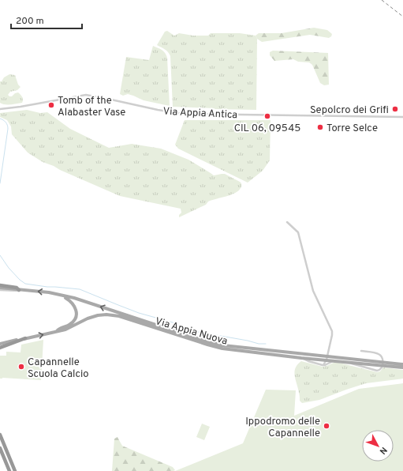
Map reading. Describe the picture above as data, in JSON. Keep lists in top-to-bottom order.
{
  "streets": {
    "main road": ["Via Appia Nuova"],
    "street": ["Via Appia Antica"]
  },
  "places": [
    "Tomb of the Alabaster Vase",
    "Sepolcro dei Grifi",
    "CIL 06, 09545",
    "Torre Selce",
    "Capannelle Scuola Calcio",
    "Ippodromo delle Capannelle"
  ],
  "scale_bar": "200 m",
  "north": "bottom right"
}
